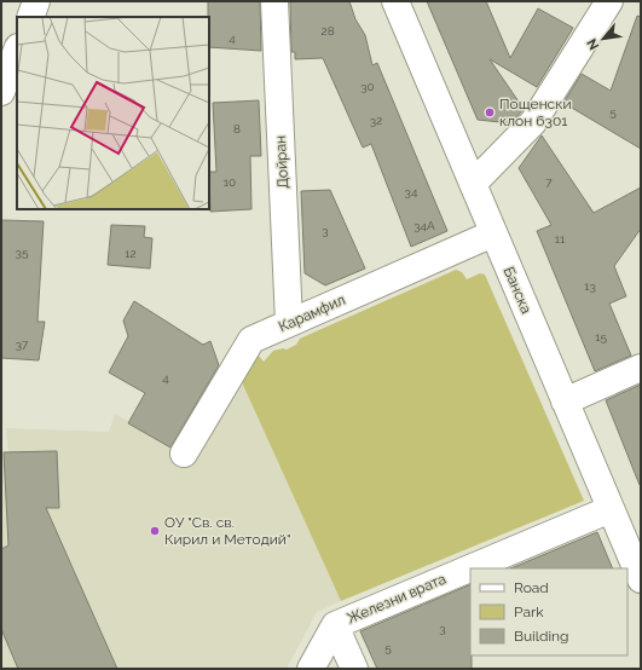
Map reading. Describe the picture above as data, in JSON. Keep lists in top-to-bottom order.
{
  "streets": {
    "street": [
      "Дойран",
      "Банска",
      "Карамфил",
      "Железни врата"
    ]
  },
  "crossings": [
    ["Дойран", "Карамфил"],
    ["Банска", "Карамфил"],
    ["Банска", "Железни врата"]
  ],
  "places": ["Пощенски клон 6301", "ОУ \"Св. св. Кирил и Методий\""],
  "house_numbers": [
    "28",
    "4",
    "30",
    "5",
    "32",
    "8",
    "10",
    "7",
    "34",
    "34А",
    "3",
    "11",
    "35",
    "12",
    "13",
    "15",
    "37",
    "4",
    "3",
    "5"
  ],
  "legend": ["Road", "Park", "Building"],
  "north": "bottom left"
}
